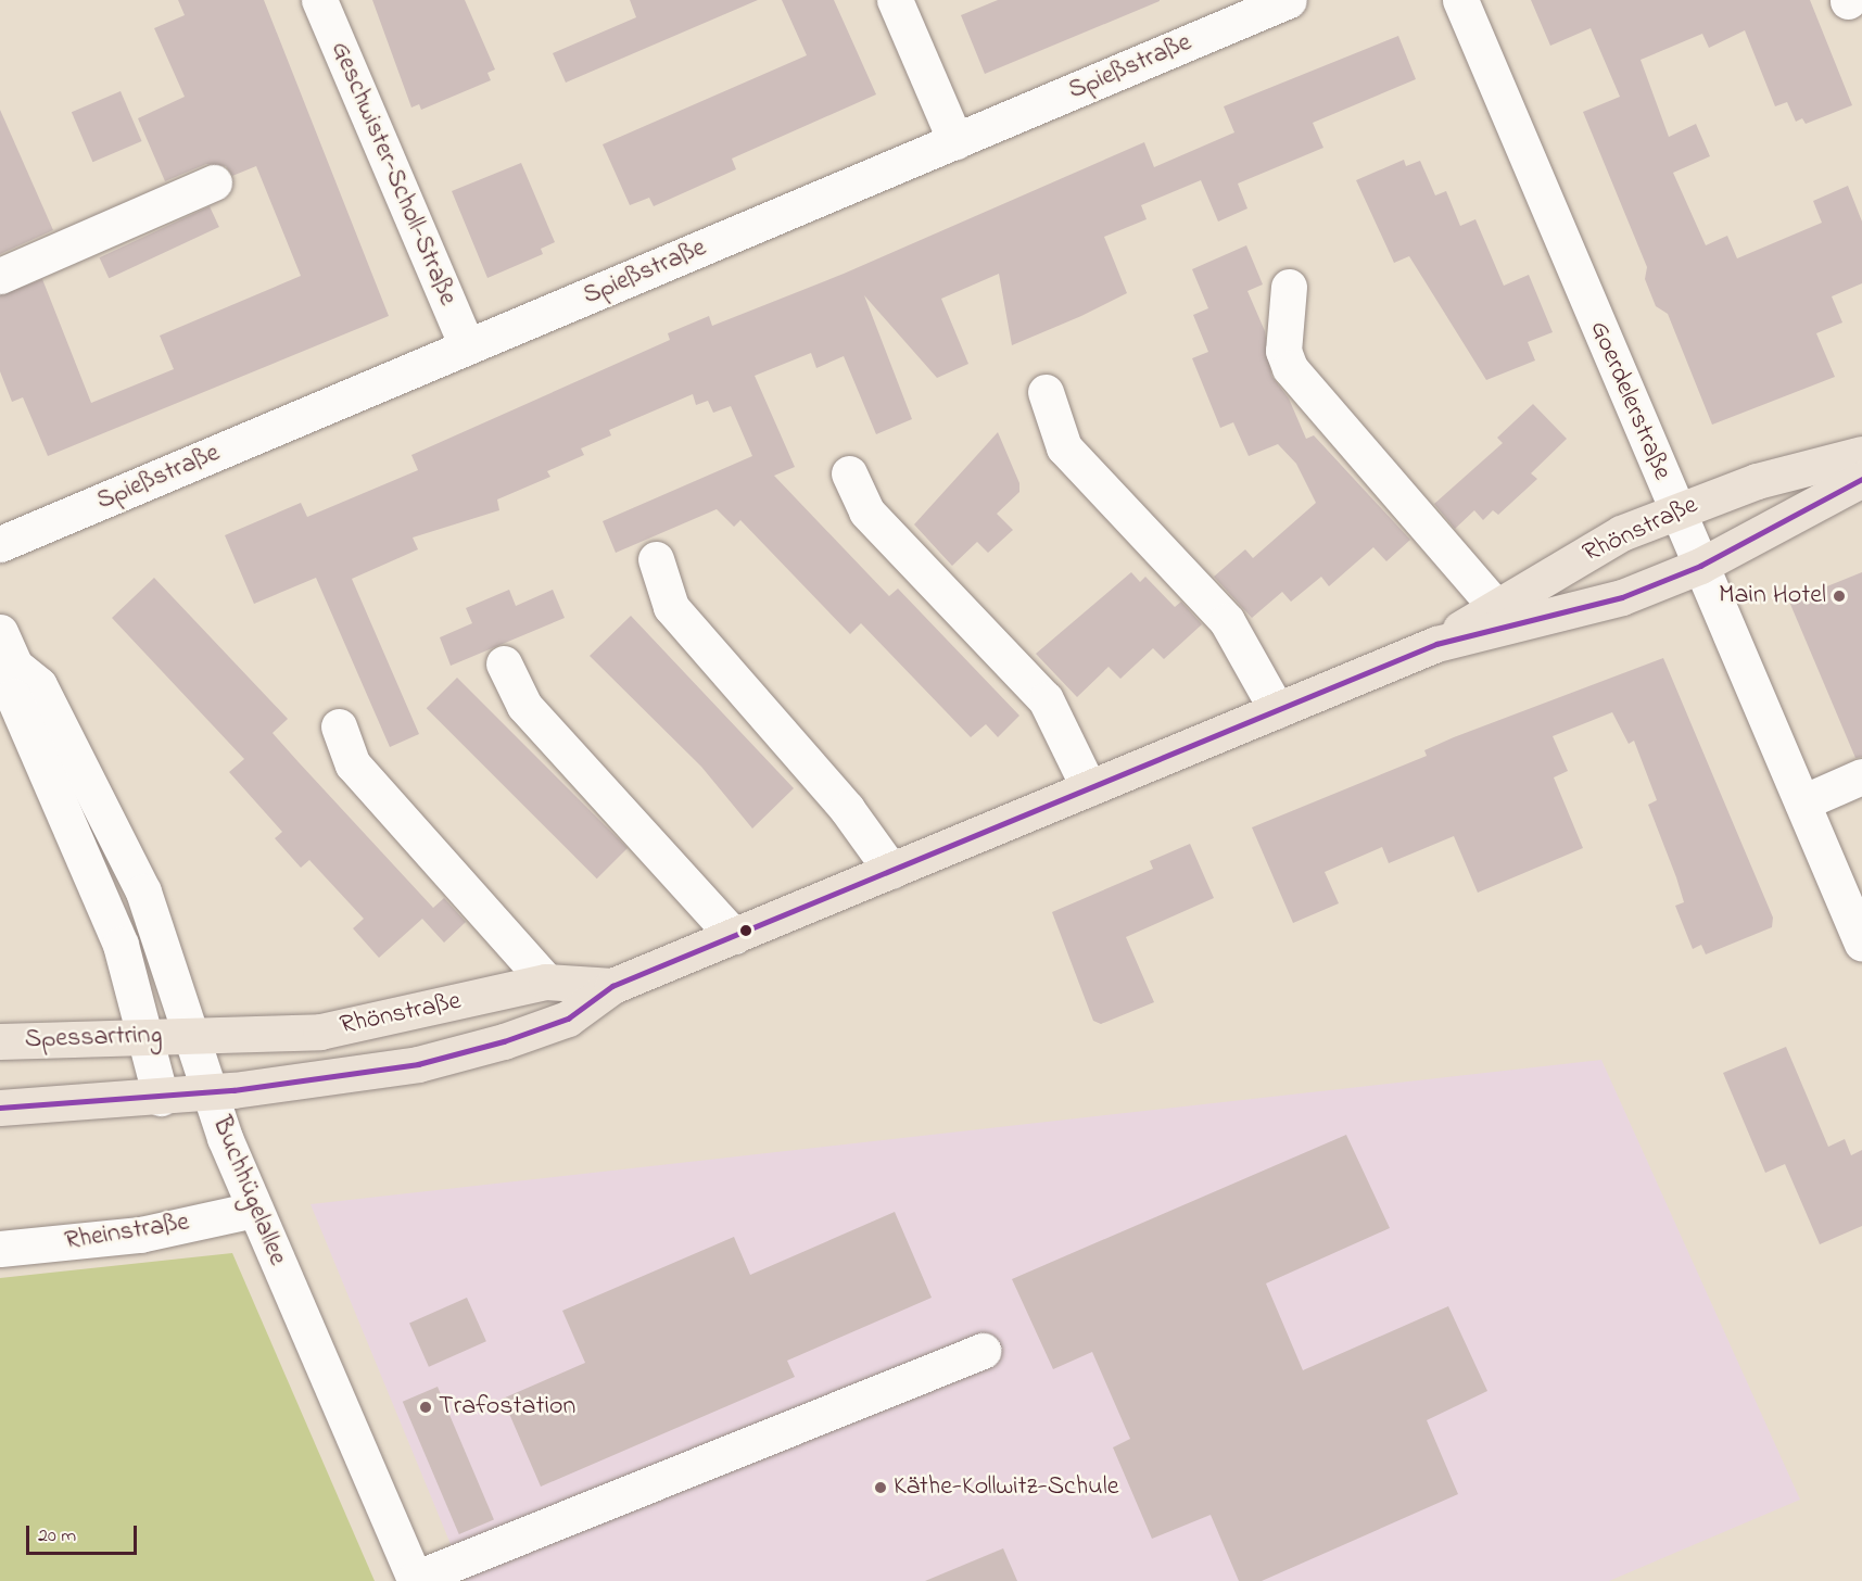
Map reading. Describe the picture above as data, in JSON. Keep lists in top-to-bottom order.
{
  "streets": {
    "main road": ["Rhönstraße", "Spessartring"],
    "street": [
      "Spießstraße",
      "Geschwister-Scholl-Straße",
      "Goerdelerstraße",
      "Buchhügelallee",
      "Rheinstraße"
    ]
  },
  "crossings": [
    ["Spießstraße", "Geschwister-Scholl-Straße"],
    ["Goerdelerstraße", "Rhönstraße"],
    ["Rhönstraße", "Spessartring"],
    ["Rhönstraße", "Buchhügelallee"],
    ["Spessartring", "Buchhügelallee"],
    ["Buchhügelallee", "Rheinstraße"]
  ],
  "places": ["Main Hotel", "Trafostation", "Käthe-Kollwitz-Schule"],
  "scale_bar": "20 m"
}
